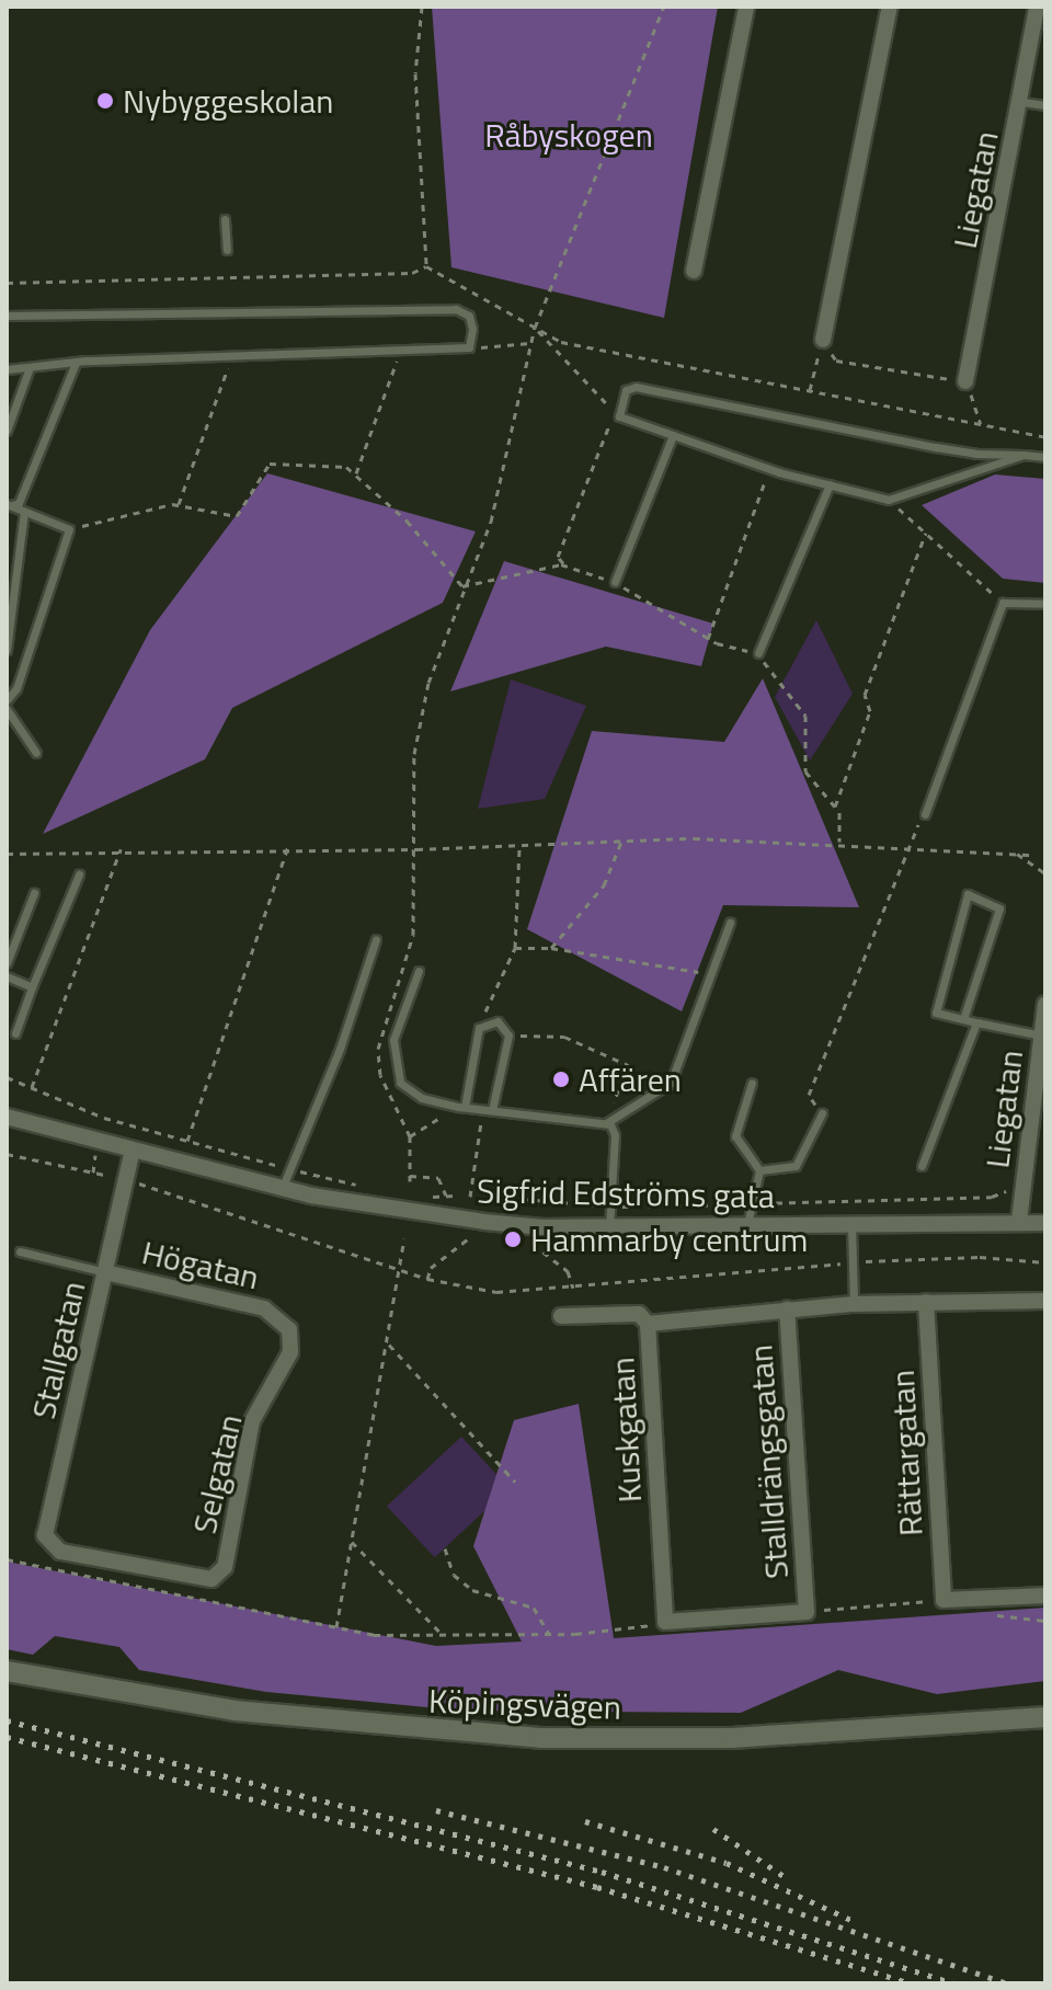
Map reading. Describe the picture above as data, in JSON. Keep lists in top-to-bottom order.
{
  "streets": {
    "main road": ["Köpingsvägen"],
    "street": [
      "Liegatan",
      "Sigfrid Edströms gata",
      "Högatan",
      "Stallgatan",
      "Kuskgatan",
      "Rättargatan",
      "Stalldrängsgatan",
      "Selgatan"
    ]
  },
  "crossings": [
    ["Liegatan", "Sigfrid Edströms gata"],
    ["Sigfrid Edströms gata", "Stallgatan"],
    ["Högatan", "Stallgatan"],
    ["Högatan", "Selgatan"],
    ["Stallgatan", "Selgatan"],
    ["Kuskgatan", "Rättargatan"],
    ["Kuskgatan", "Stalldrängsgatan"]
  ],
  "parks": ["Råbyskogen"],
  "places": ["Nybyggeskolan", "Affären", "Hammarby centrum"]
}
